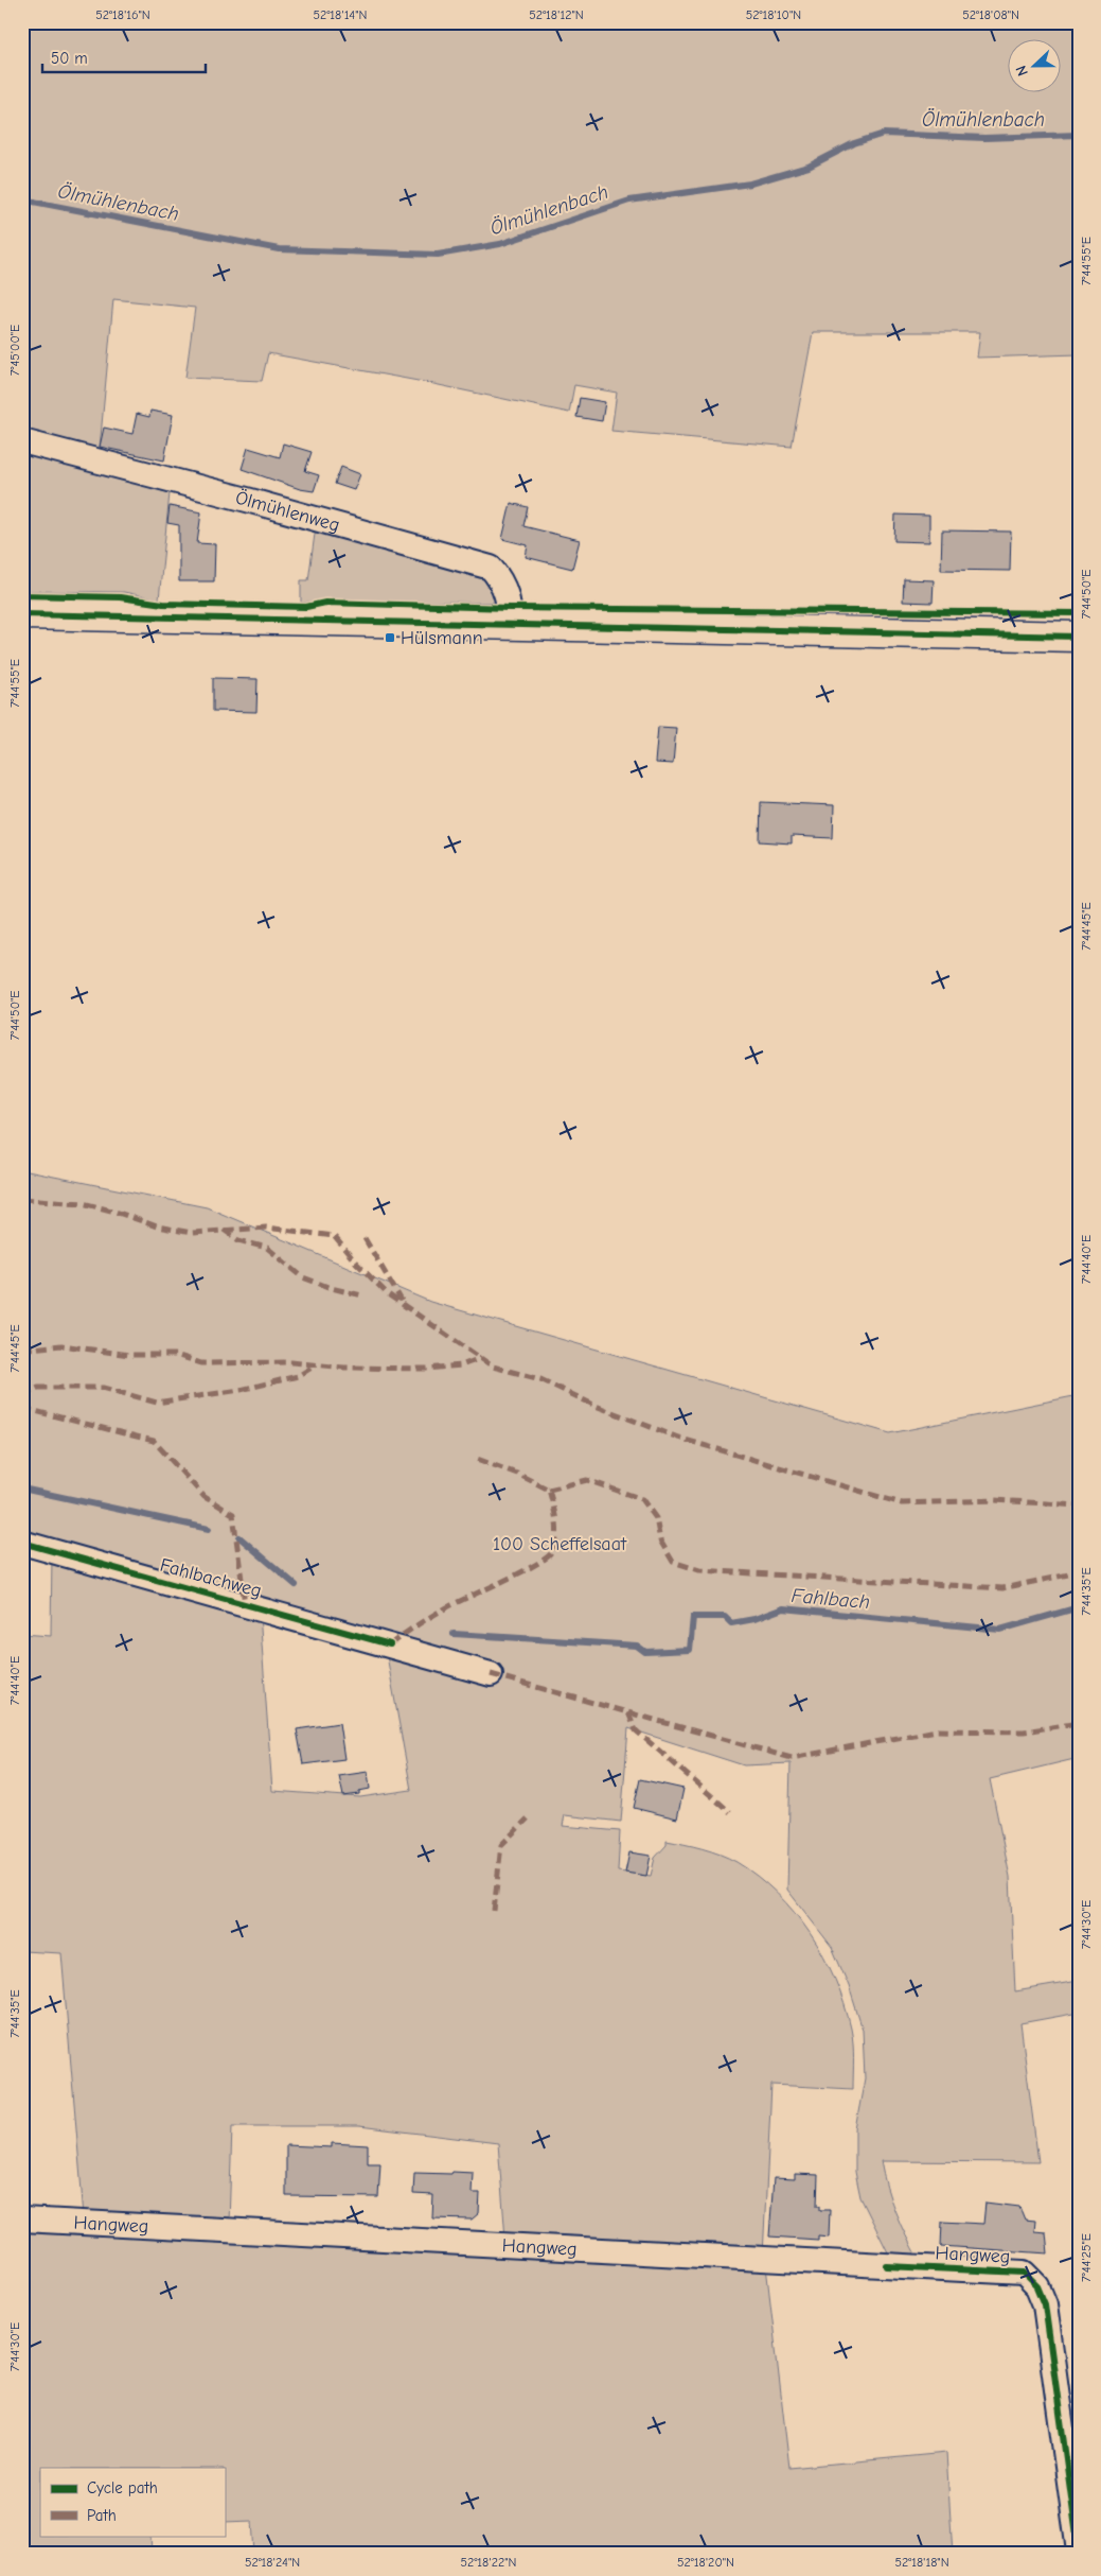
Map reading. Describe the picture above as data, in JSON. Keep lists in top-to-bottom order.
{
  "streets": {
    "street": ["Ölmühlenweg", "Fahlbachweg", "Hangweg"]
  },
  "water": ["Ölmühlenbach", "Fahlbach"],
  "parks": ["100 Scheffelsaat"],
  "places": {
    "transit": ["Hülsmann"]
  },
  "legend": ["Cycle path", "Path"],
  "scale_bar": "50 m",
  "north": "left",
  "coordinates": [
    "52°18'16\"N",
    "52°18'14\"N",
    "52°18'12\"N",
    "52°18'10\"N",
    "52°18'08\"N",
    "7°44'55\"E",
    "7°45'00\"E",
    "7°44'50\"E",
    "7°44'45\"E",
    "7°44'40\"E",
    "7°44'35\"E",
    "7°44'30\"E",
    "7°44'25\"E",
    "52°18'24\"N",
    "52°18'22\"N",
    "52°18'20\"N",
    "52°18'18\"N"
  ]
}
